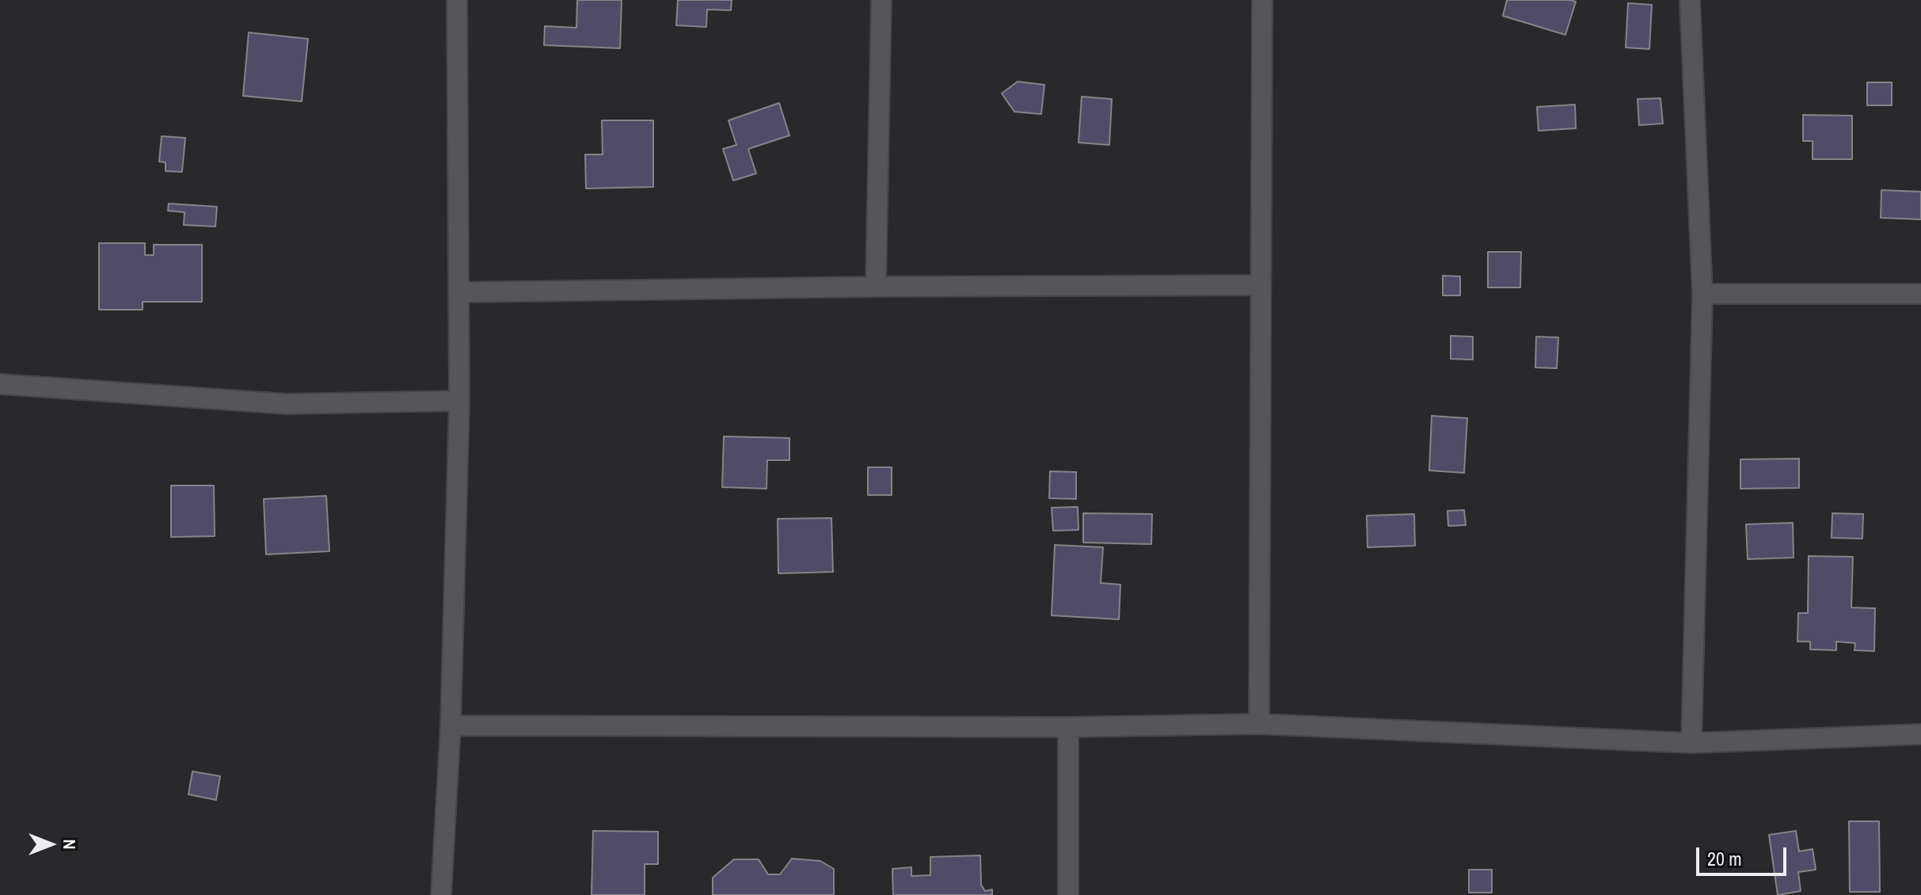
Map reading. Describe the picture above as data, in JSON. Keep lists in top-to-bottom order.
{
  "scale_bar": "20 m",
  "north": "right"
}
